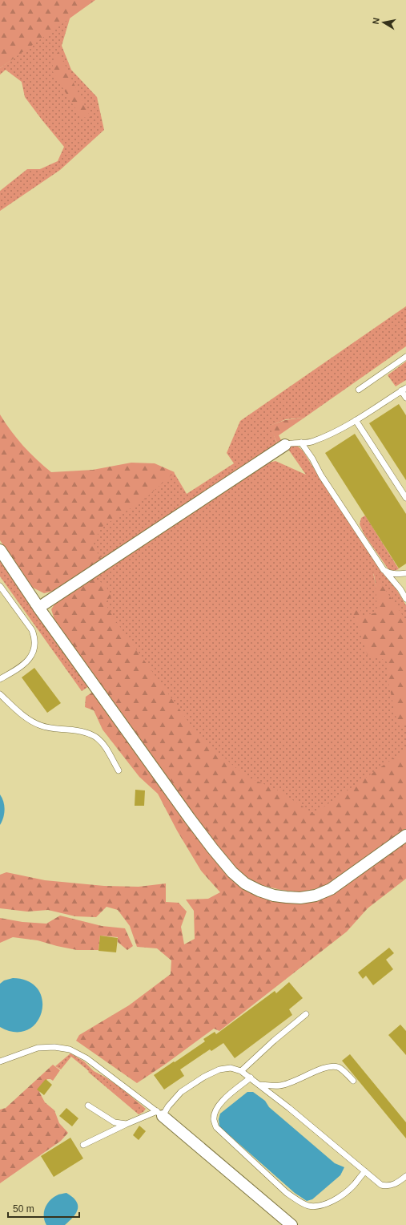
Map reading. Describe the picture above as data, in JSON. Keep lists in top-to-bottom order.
{
  "scale_bar": "50 m",
  "north": "left"
}
